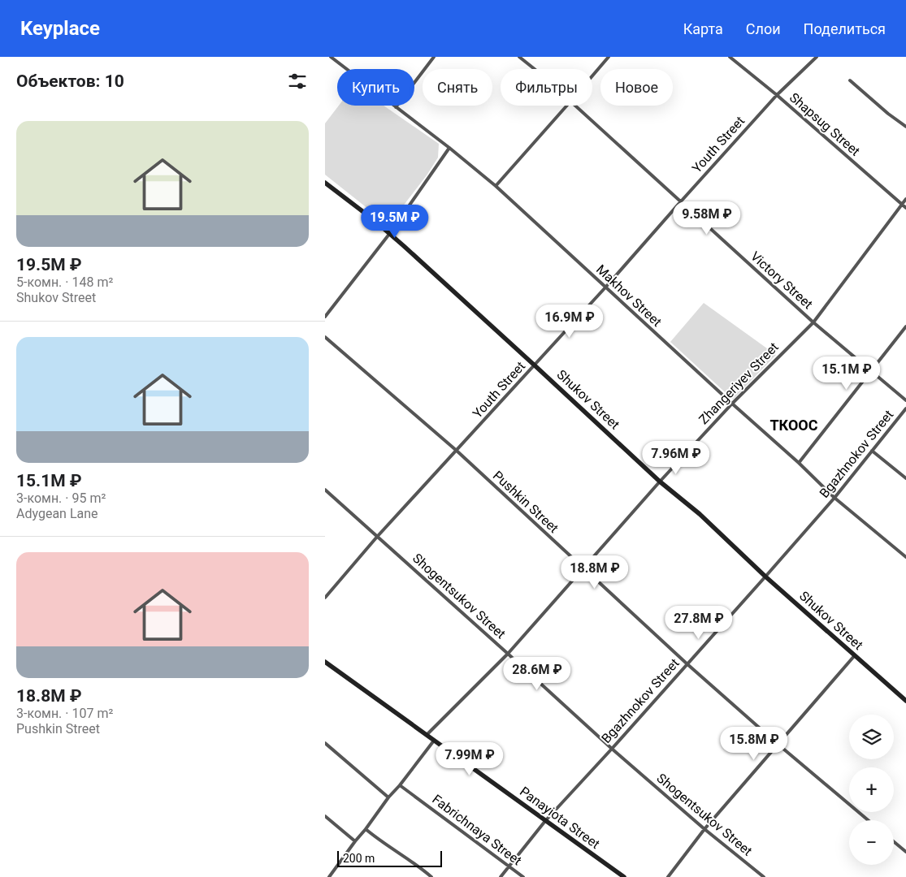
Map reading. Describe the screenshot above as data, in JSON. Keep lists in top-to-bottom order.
{
  "streets": {
    "main road": ["Shukov Street", "Panayiota Street"],
    "street": [
      "Shapsug Street",
      "Youth Street",
      "Victory Street",
      "Makhov Street",
      "Zhangeriyev Street",
      "Bgazhnokov Street",
      "Pushkin Street",
      "Shogentsukov Street",
      "Fabrichnaya Street"
    ]
  },
  "crossings": [
    ["Shapsug Street", "Youth Street"],
    ["Shapsug Street", "Zhangeriyev Street"],
    ["Youth Street", "Victory Street"],
    ["Youth Street", "Makhov Street"],
    ["Youth Street", "Shukov Street"],
    ["Youth Street", "Pushkin Street"],
    ["Youth Street", "Shogentsukov Street"],
    ["Victory Street", "Zhangeriyev Street"],
    ["Makhov Street", "Zhangeriyev Street"],
    ["Makhov Street", "Bgazhnokov Street"],
    ["Zhangeriyev Street", "Shukov Street"],
    ["Zhangeriyev Street", "Pushkin Street"],
    ["Zhangeriyev Street", "Shogentsukov Street"],
    ["Zhangeriyev Street", "Panayiota Street"],
    ["Shukov Street", "Bgazhnokov Street"],
    ["Bgazhnokov Street", "Pushkin Street"],
    ["Bgazhnokov Street", "Shogentsukov Street"],
    ["Bgazhnokov Street", "Panayiota Street"],
    ["Bgazhnokov Street", "Fabrichnaya Street"]
  ],
  "districts": ["ТКООС"],
  "scale_bar": "200 m",
  "page": {
    "header": "Keyplace",
    "nav": ["Карта", "Слои", "Поделиться"],
    "heading": "Объектов: 10",
    "chip": [
      "Купить",
      "Снять",
      "Фильтры",
      "Новое"
    ],
    "list": [
      {
        "name": "19.5M ₽",
        "note": "5-комн. · 148 m² · Shukov Street"
      },
      {
        "name": "15.1M ₽",
        "note": "3-комн. · 95 m² · Adygean Lane"
      },
      {
        "name": "18.8M ₽",
        "note": "3-комн. · 107 m² · Pushkin Street"
      }
    ],
    "price": [
      "9.58M ₽",
      "19.5M ₽",
      "16.9M ₽",
      "15.1M ₽",
      "7.96M ₽",
      "18.8M ₽",
      "27.8M ₽",
      "28.6M ₽",
      "15.8M ₽",
      "7.99M ₽"
    ],
    "map_buttons": ["+", "−"],
    "scale": "200 m"
  }
}
